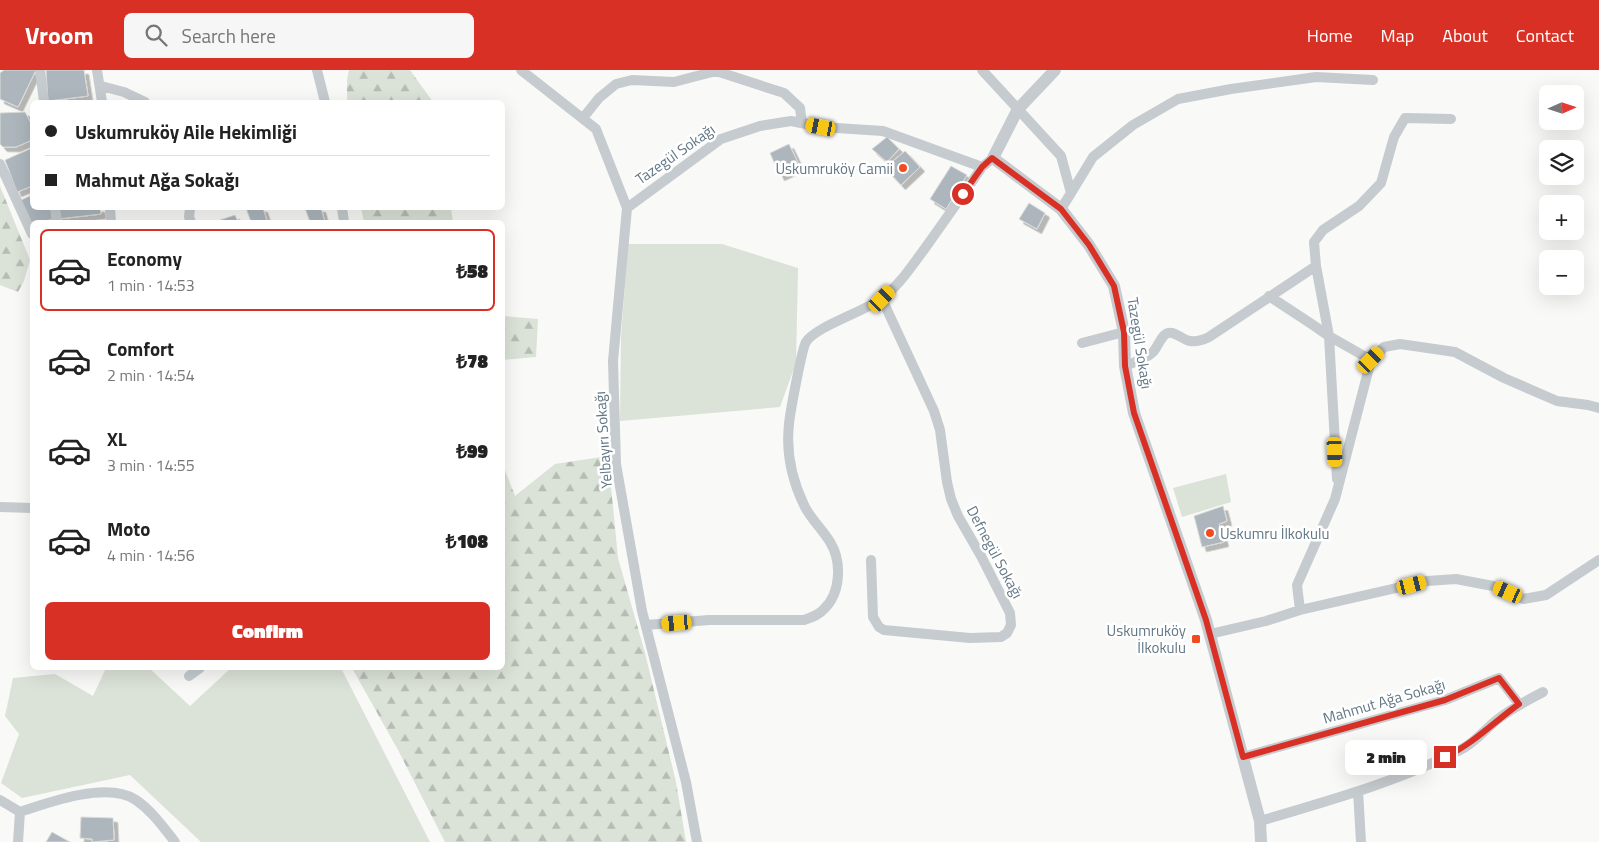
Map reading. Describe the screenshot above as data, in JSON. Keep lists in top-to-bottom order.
{
  "streets": {
    "street": [
      "Tazegül Sokağı",
      "Yelbayırı Sokağı",
      "Defnegül Sokağı",
      "Mahmut Ağa Sokağı"
    ]
  },
  "crossings": [
    ["Tazegül Sokağı", "Yelbayırı Sokağı"],
    ["Tazegül Sokağı", "Mahmut Ağa Sokağı"]
  ],
  "places": {
    "other": ["Uskumruköy Camii", "Uskumru İlkokulu"],
    "transit": ["Uskumruköy İlkokulu"]
  },
  "north": "right",
  "page": {
    "header": "Vroom",
    "search": "Search here",
    "nav": [
      "Home",
      "Map",
      "About",
      "Contact"
    ],
    "map_buttons": ["+", "−"],
    "banner": ["Uskumruköy Aile Hekimliği", "Mahmut Ağa Sokağı"],
    "list": [
      {
        "name": "Economy",
        "note": "1 min · 14:53",
        "value": "₺58"
      },
      {
        "name": "Comfort",
        "note": "2 min · 14:54",
        "value": "₺78"
      },
      {
        "name": "XL",
        "note": "3 min · 14:55",
        "value": "₺99"
      },
      {
        "name": "Moto",
        "note": "4 min · 14:56",
        "value": "₺108"
      }
    ],
    "buttons": "Confirm",
    "bubble": "2 min"
  }
}
